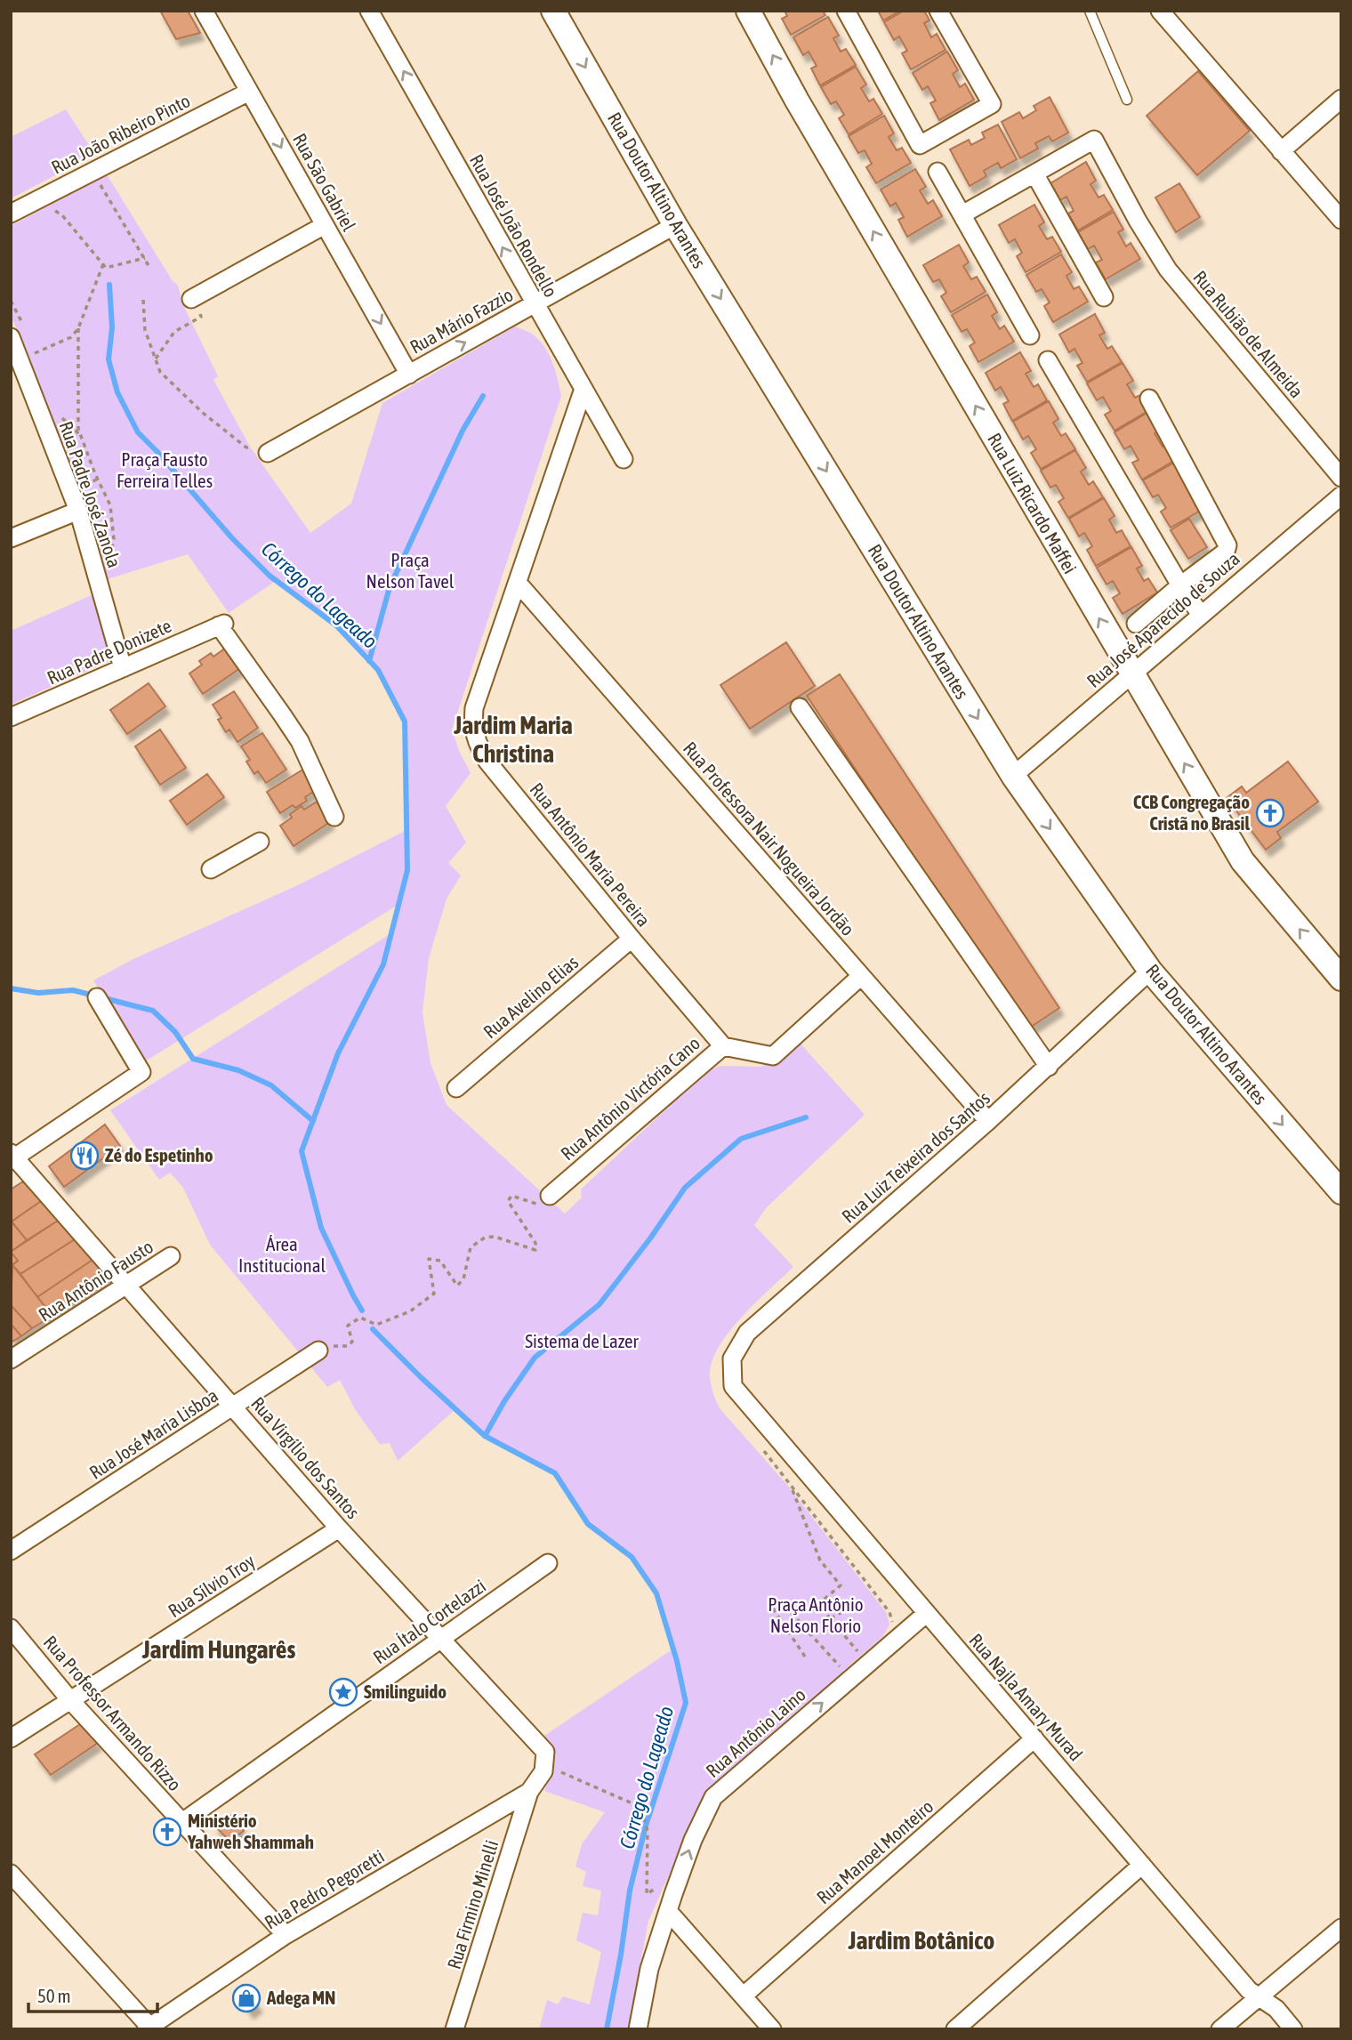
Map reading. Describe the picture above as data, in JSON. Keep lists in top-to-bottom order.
{
  "streets": {
    "street": [
      "Rua João Ribeiro Pinto",
      "Rua São Gabriel",
      "Rua Doutor Altino Arantes",
      "Rua José João Rondello",
      "Rua Mário Fazzio",
      "Rua Rubião de Almeida",
      "Rua Padre José Zanola",
      "Rua Luiz Ricardo Maffei",
      "Rua José Aparecido de Souza",
      "Rua Padre Donizete",
      "Rua Professora Nair Nogueira Jordão",
      "Rua Antônio Maria Pereira",
      "Rua Avelino Elias",
      "Rua Antônio Victória Cano",
      "Rua Luiz Teixeira dos Santos",
      "Rua Antônio Fausto",
      "Rua José Maria Lisboa",
      "Rua Virgílio dos Santos",
      "Rua Sílvio Troy",
      "Rua Ítalo Cortelazzi",
      "Rua Najla Amary Murad",
      "Rua Professor Armando Rizzo",
      "Rua Antônio Laino",
      "Rua Manoel Monteiro",
      "Rua Pedro Pegoretti",
      "Rua Firmino Minelli"
    ]
  },
  "crossings": [
    ["Rua João Ribeiro Pinto", "Rua São Gabriel"],
    ["Rua São Gabriel", "Rua Mário Fazzio"],
    ["Rua Doutor Altino Arantes", "Rua Mário Fazzio"],
    ["Rua Doutor Altino Arantes", "Rua José Aparecido de Souza"],
    ["Rua Doutor Altino Arantes", "Rua Luiz Teixeira dos Santos"],
    ["Rua José João Rondello", "Rua Mário Fazzio"],
    ["Rua José João Rondello", "Rua Antônio Maria Pereira"],
    ["Rua Padre José Zanola", "Rua Padre Donizete"],
    ["Rua Luiz Ricardo Maffei", "Rua José Aparecido de Souza"],
    ["Rua Professora Nair Nogueira Jordão", "Rua Antônio Maria Pereira"],
    ["Rua Professora Nair Nogueira Jordão", "Rua Antônio Victória Cano"],
    ["Rua Professora Nair Nogueira Jordão", "Rua Luiz Teixeira dos Santos"],
    ["Rua Antônio Maria Pereira", "Rua Avelino Elias"],
    ["Rua Antônio Maria Pereira", "Rua Antônio Victória Cano"],
    ["Rua Luiz Teixeira dos Santos", "Rua Najla Amary Murad"],
    ["Rua Antônio Fausto", "Rua Virgílio dos Santos"],
    ["Rua José Maria Lisboa", "Rua Virgílio dos Santos"],
    ["Rua Virgílio dos Santos", "Rua Sílvio Troy"],
    ["Rua Virgílio dos Santos", "Rua Ítalo Cortelazzi"],
    ["Rua Sílvio Troy", "Rua Professor Armando Rizzo"],
    ["Rua Ítalo Cortelazzi", "Rua Professor Armando Rizzo"],
    ["Rua Najla Amary Murad", "Rua Antônio Laino"],
    ["Rua Najla Amary Murad", "Rua Manoel Monteiro"],
    ["Rua Professor Armando Rizzo", "Rua Pedro Pegoretti"],
    ["Rua Pedro Pegoretti", "Rua Firmino Minelli"]
  ],
  "one_way": [
    "Rua São Gabriel",
    "Rua Doutor Altino Arantes",
    "Rua José João Rondello",
    "Rua Antônio Laino"
  ],
  "districts": ["Jardim Maria Christina", "Jardim Hungarês", "Jardim Botânico"],
  "water": ["Córrego do Lageado"],
  "parks": [
    "Praça Fausto Ferreira Telles",
    "Praça Nelson Tavel",
    "Área Institucional",
    "Sistema de Lazer",
    "Praça Antônio Nelson Florio"
  ],
  "places": {
    "church": ["CCB Congregação Cristã no Brasil", "Ministério Yahweh Shammah"],
    "restaurant": ["Zé do Espetinho"],
    "place": ["Smilinguido"],
    "shop": ["Adega MN"]
  },
  "scale_bar": "50 m"
}
